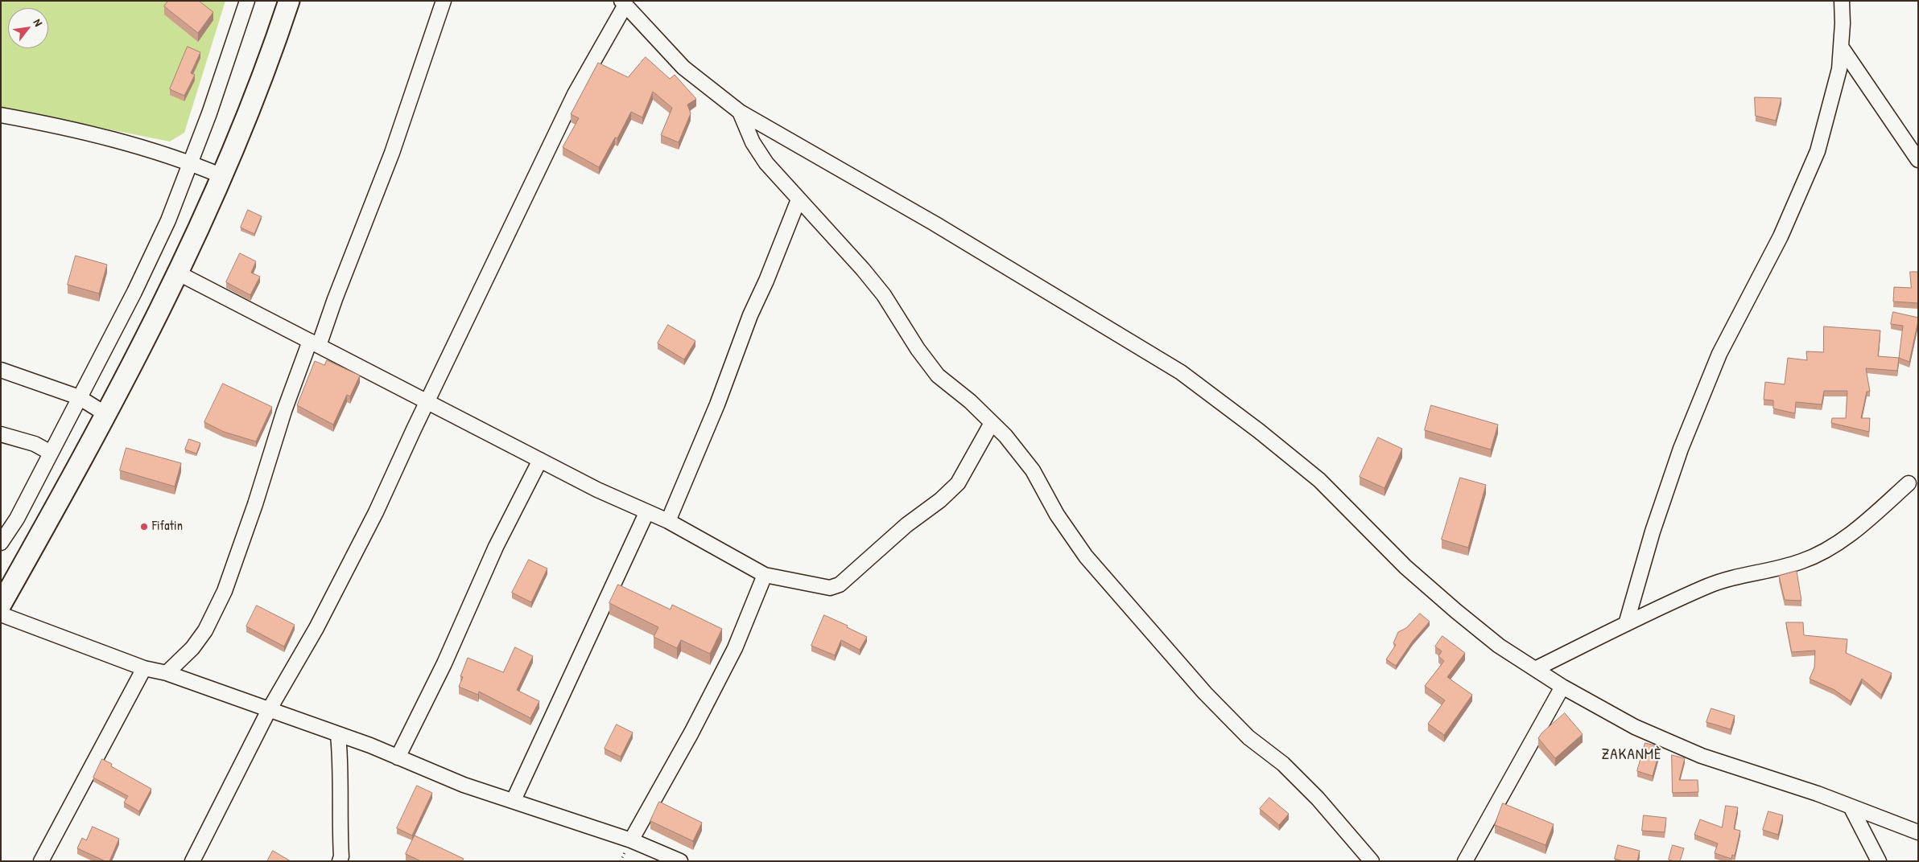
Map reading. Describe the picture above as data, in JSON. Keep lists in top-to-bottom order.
{
  "districts": ["ZAKANMÈ"],
  "places": ["Fifatin"],
  "north": "top right"
}
